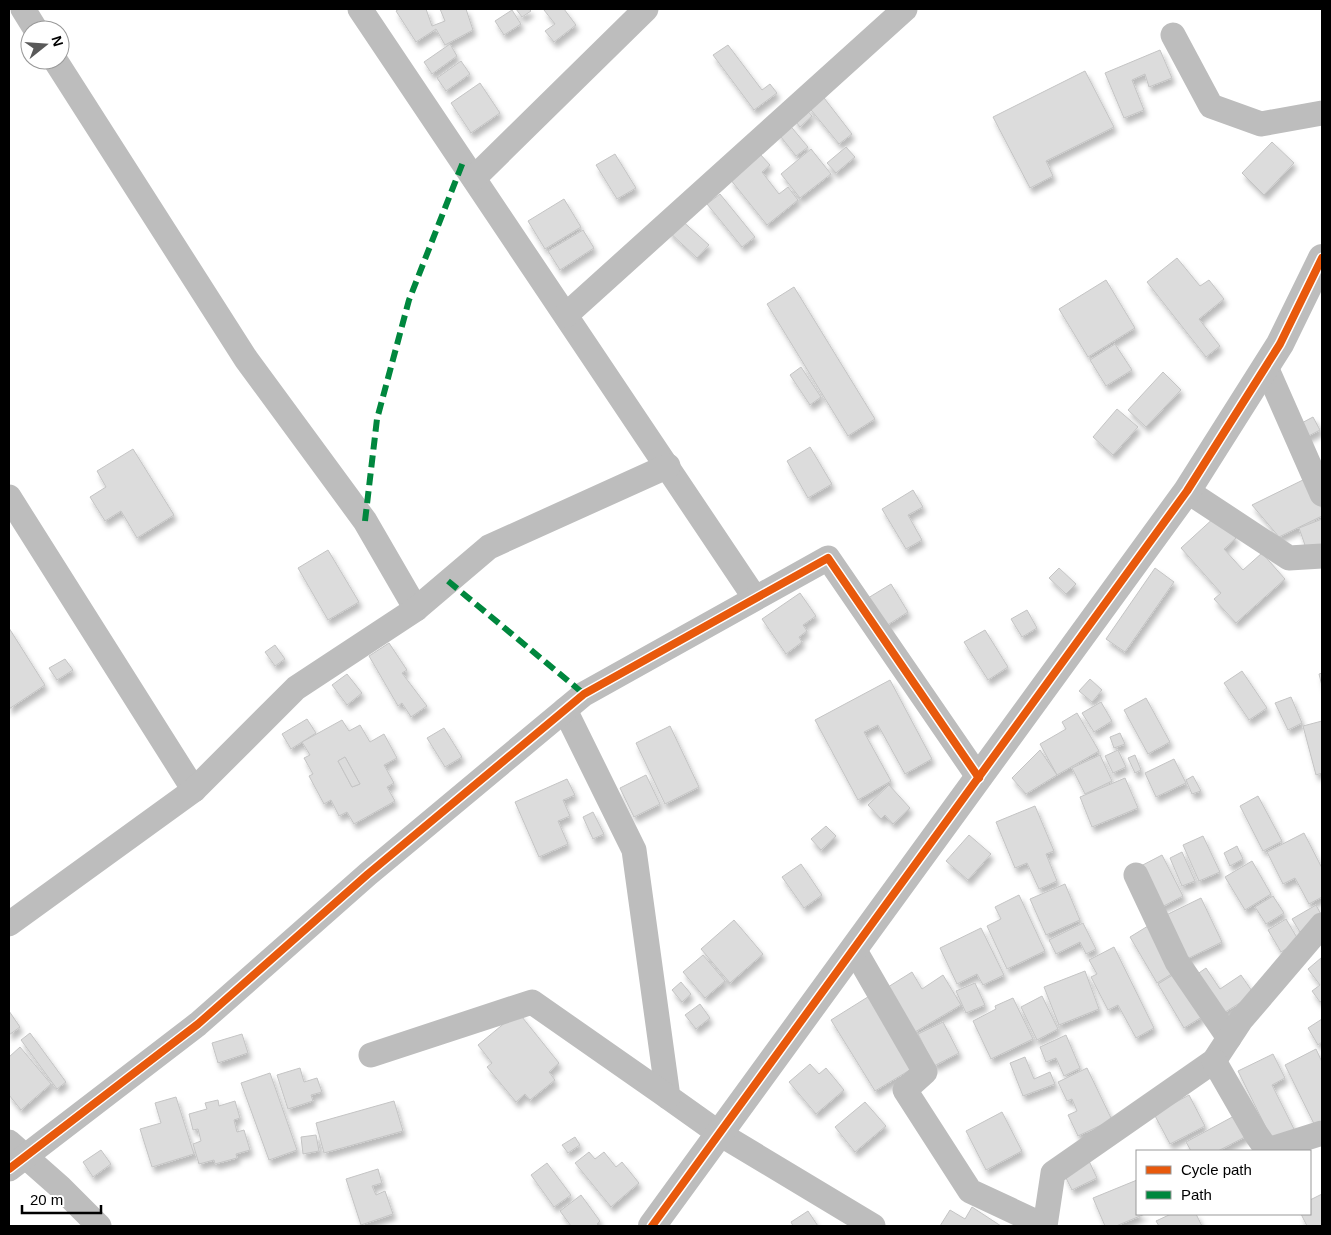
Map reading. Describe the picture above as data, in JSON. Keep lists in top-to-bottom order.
{
  "legend": ["Cycle path", "Path"],
  "scale_bar": "20 m",
  "north": "right"
}
